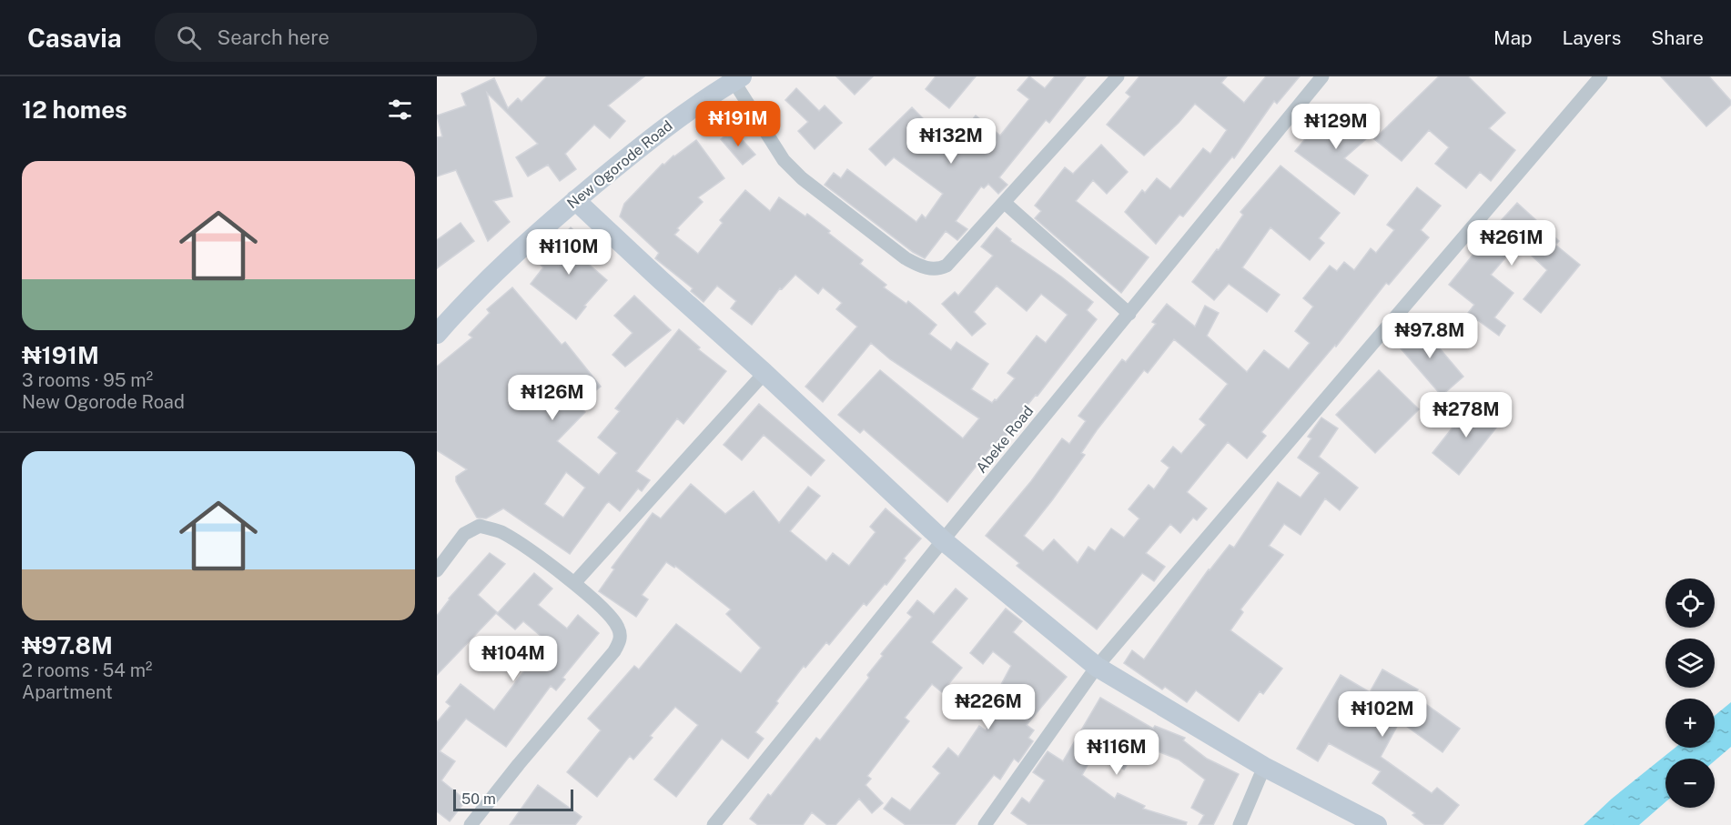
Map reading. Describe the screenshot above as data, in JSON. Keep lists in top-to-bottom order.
{
  "streets": {
    "street": ["New Ogorode Road", "Abeke Road"]
  },
  "scale_bar": "50 m",
  "page": {
    "header": "Casavia",
    "search": "Search here",
    "nav": ["Map", "Layers", "Share"],
    "heading": "12 homes",
    "price": [
      "₦191M",
      "₦129M",
      "₦132M",
      "₦261M",
      "₦110M",
      "₦97.8M",
      "₦126M",
      "₦278M",
      "₦104M",
      "₦226M",
      "₦102M",
      "₦116M"
    ],
    "list": [
      {
        "name": "₦191M",
        "note": "3 rooms · 95 m² · New Ogorode Road"
      },
      {
        "name": "₦97.8M",
        "note": "2 rooms · 54 m² · Apartment"
      }
    ],
    "map_buttons": ["+", "−"],
    "scale": "50 m"
  }
}
